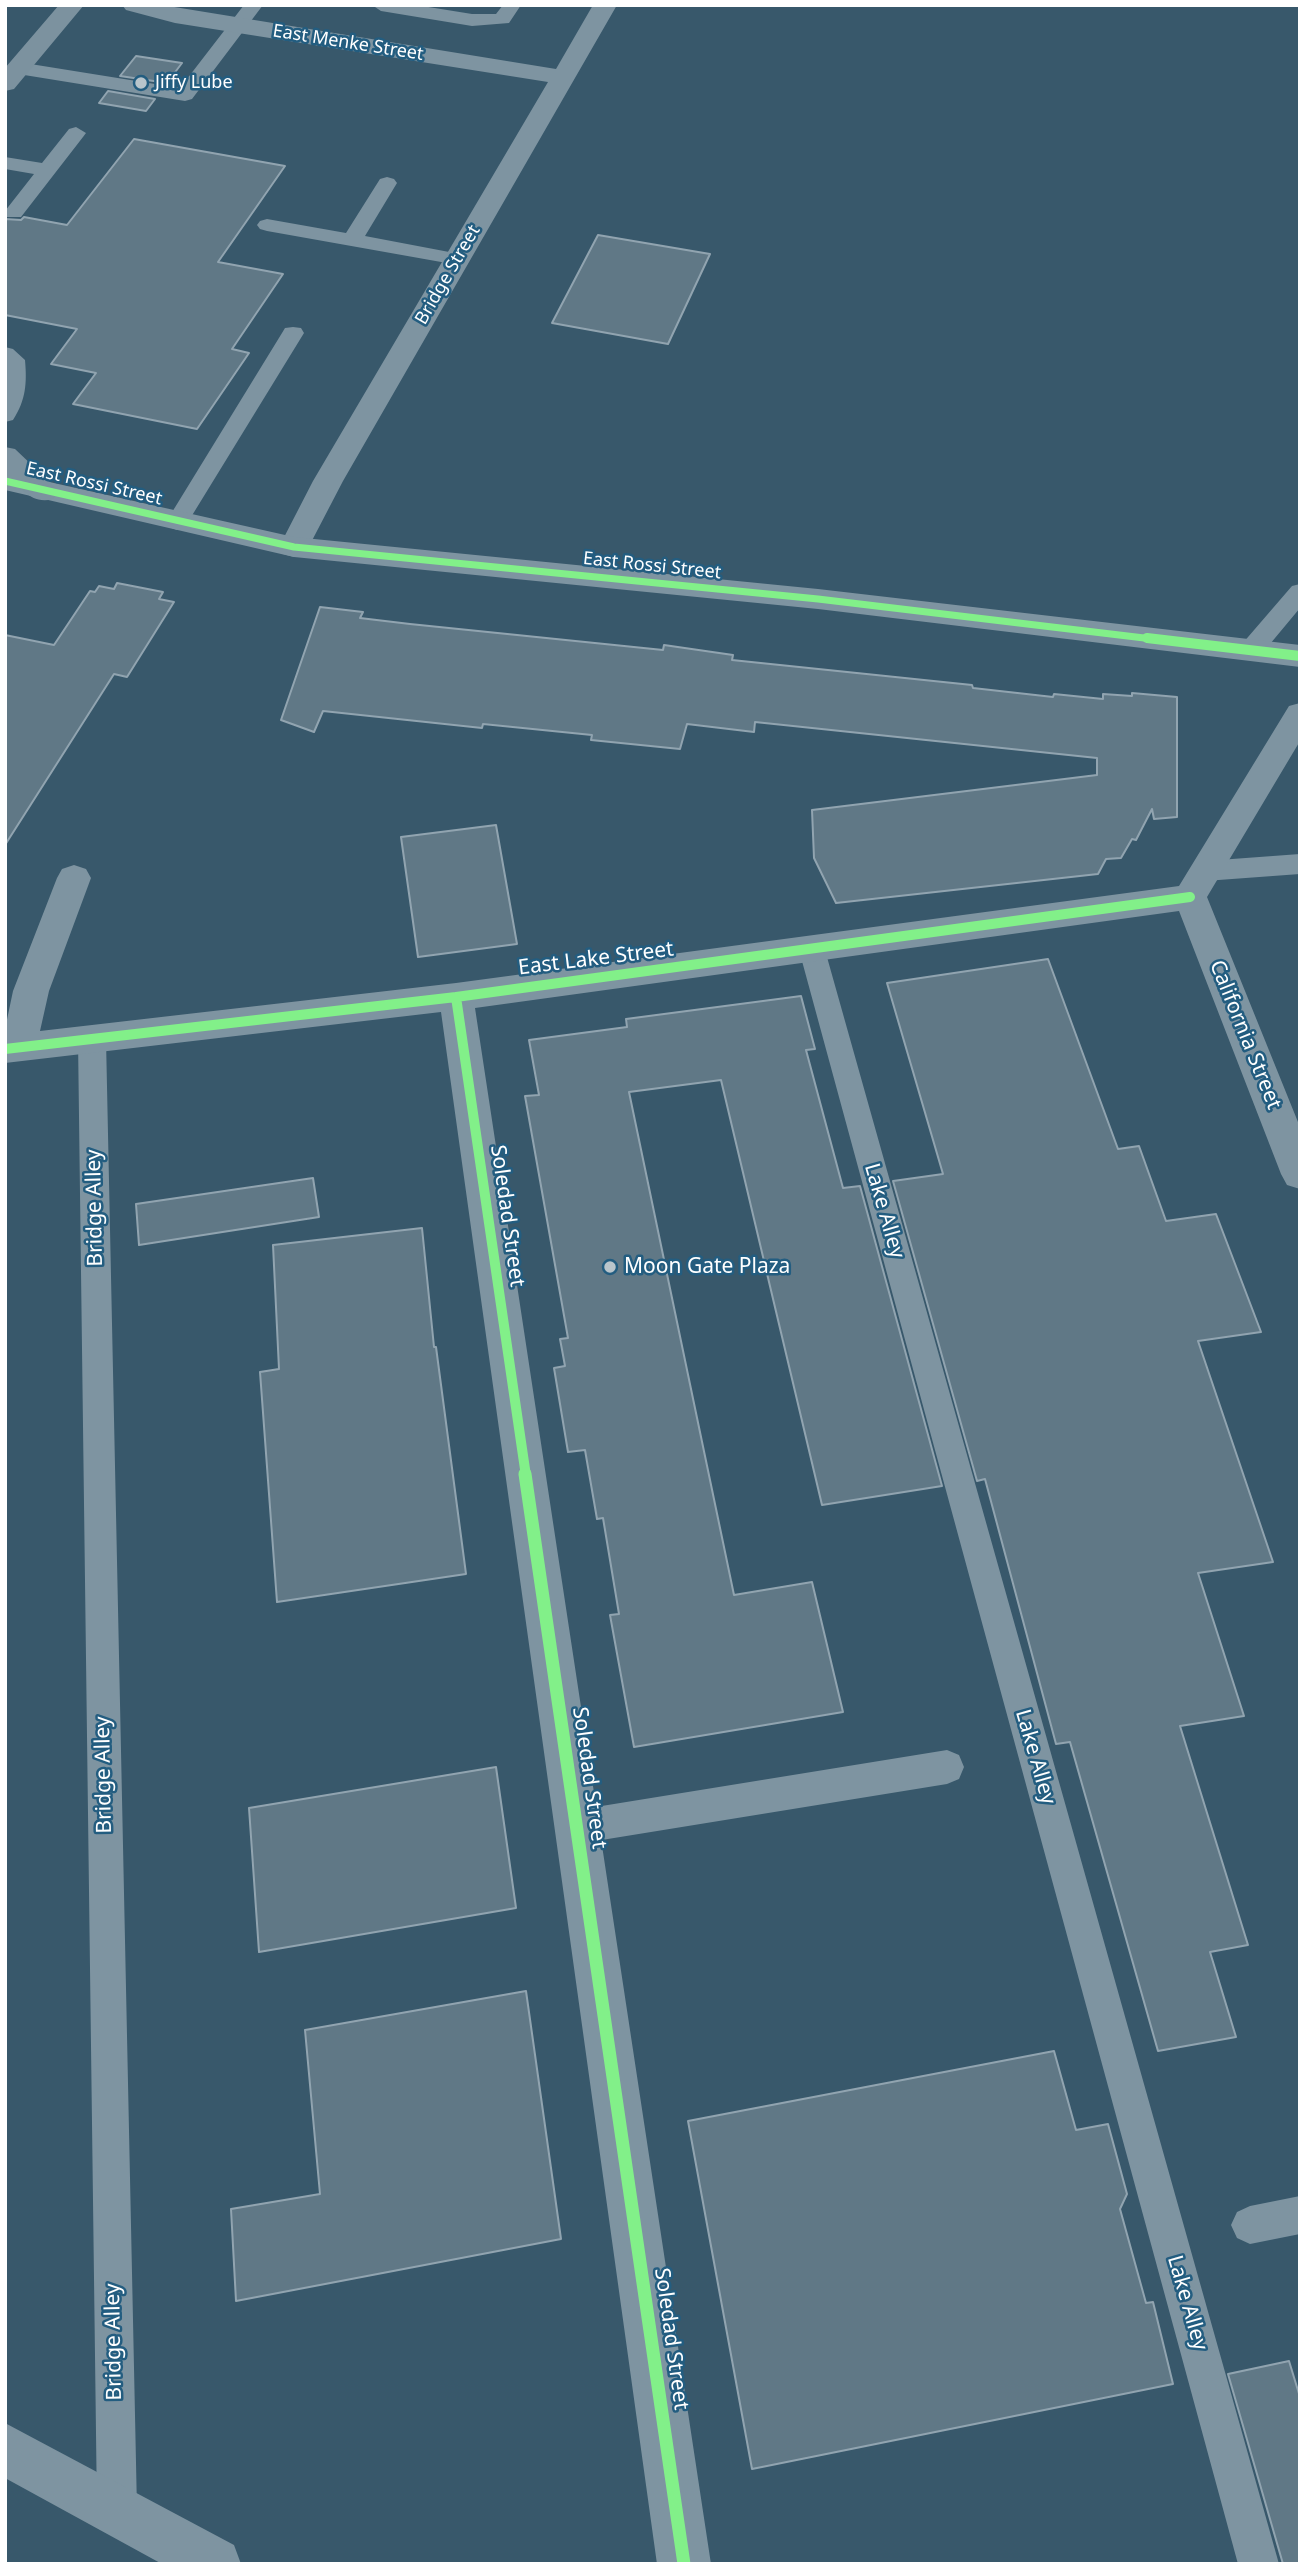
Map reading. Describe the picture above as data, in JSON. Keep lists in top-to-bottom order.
{
  "streets": {
    "street": [
      "East Menke Street",
      "Bridge Street",
      "East Rossi Street",
      "East Lake Street",
      "California Street",
      "Soledad Street"
    ],
    "lane": ["Bridge Alley", "Lake Alley"]
  },
  "crossings": [
    ["East Menke Street", "Bridge Street"],
    ["Bridge Street", "East Rossi Street"],
    ["East Lake Street", "California Street"],
    ["East Lake Street", "Bridge Alley"],
    ["East Lake Street", "Lake Alley"],
    ["East Lake Street", "Soledad Street"]
  ],
  "places": ["Jiffy Lube", "Moon Gate Plaza"]
}
